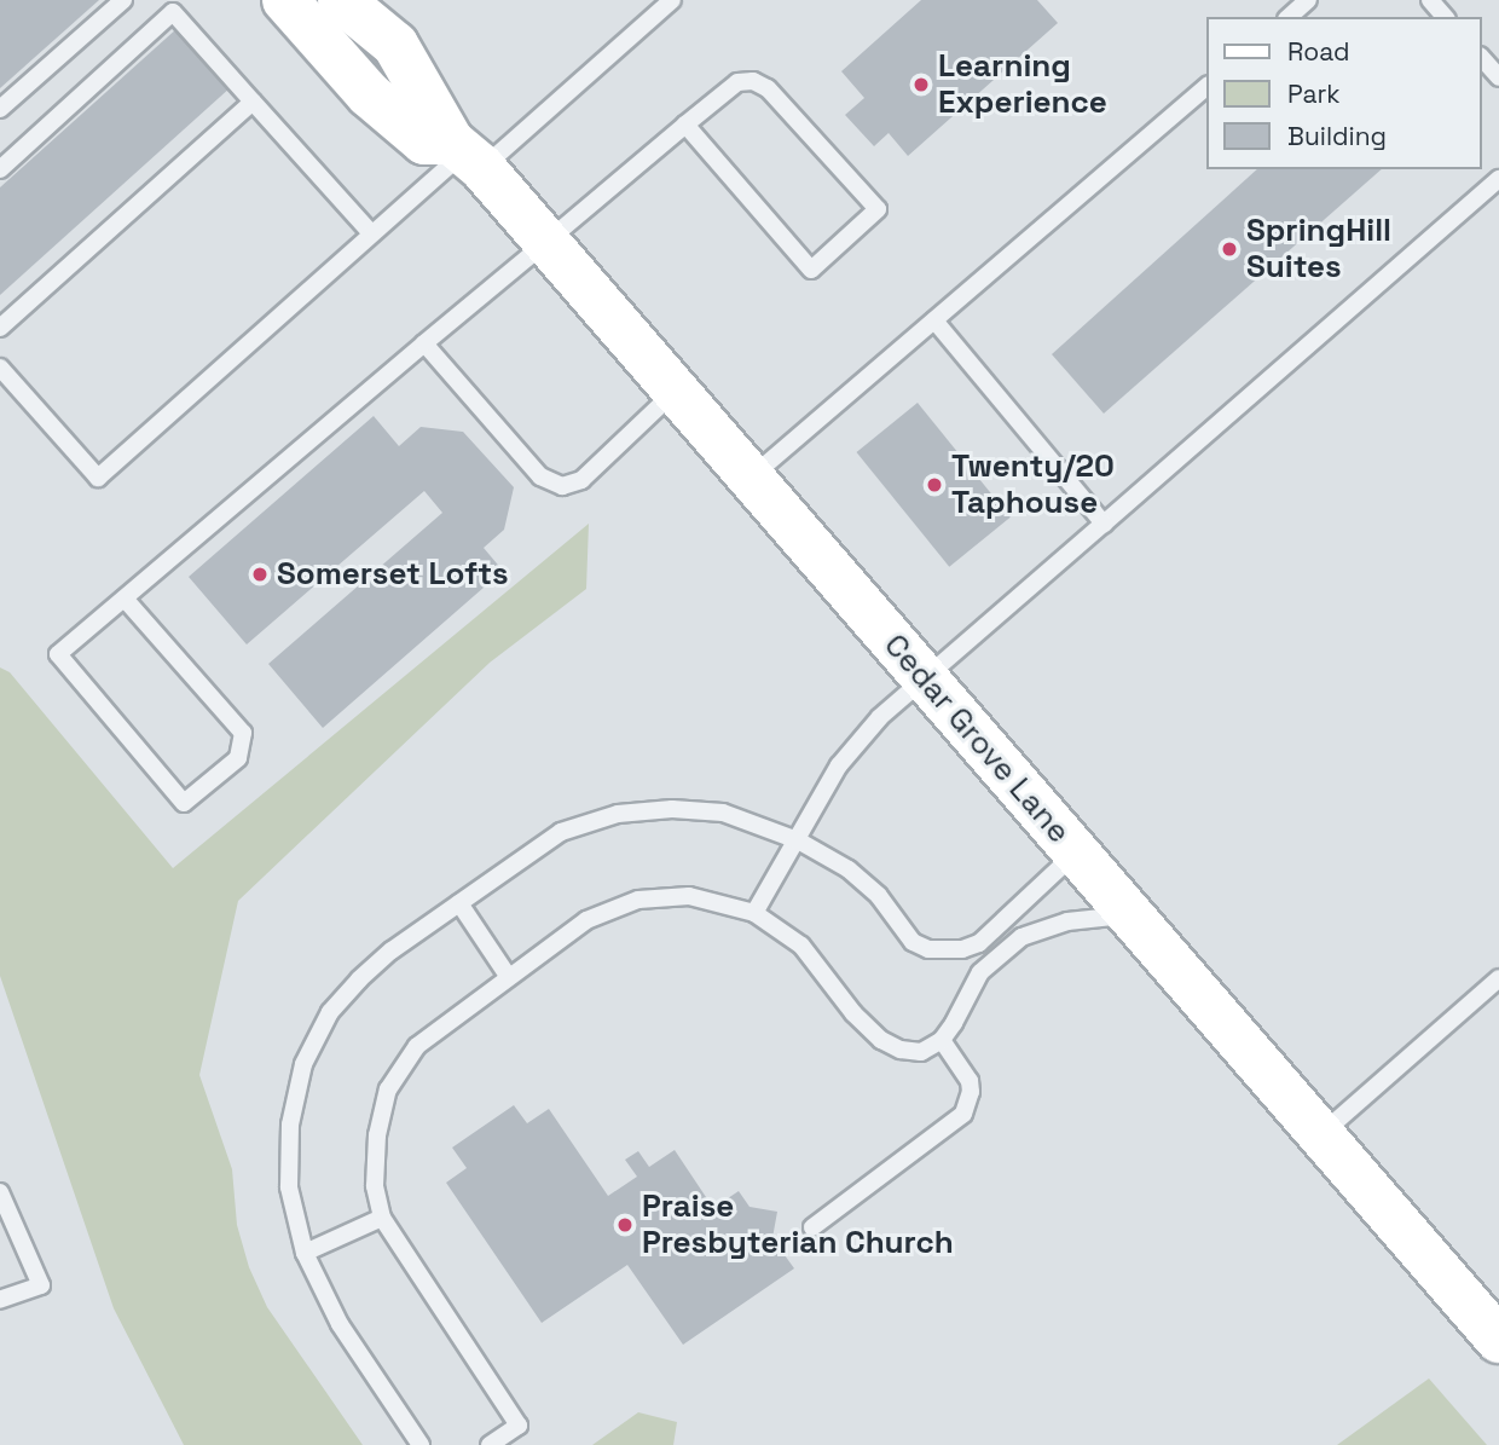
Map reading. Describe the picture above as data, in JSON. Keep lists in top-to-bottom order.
{
  "streets": {
    "main road": ["Cedar Grove Lane"]
  },
  "places": [
    "Learning Experience",
    "SpringHill Suites",
    "Twenty/20 Taphouse",
    "Somerset Lofts",
    "Praise Presbyterian Church"
  ],
  "legend": ["Road", "Park", "Building"]
}
